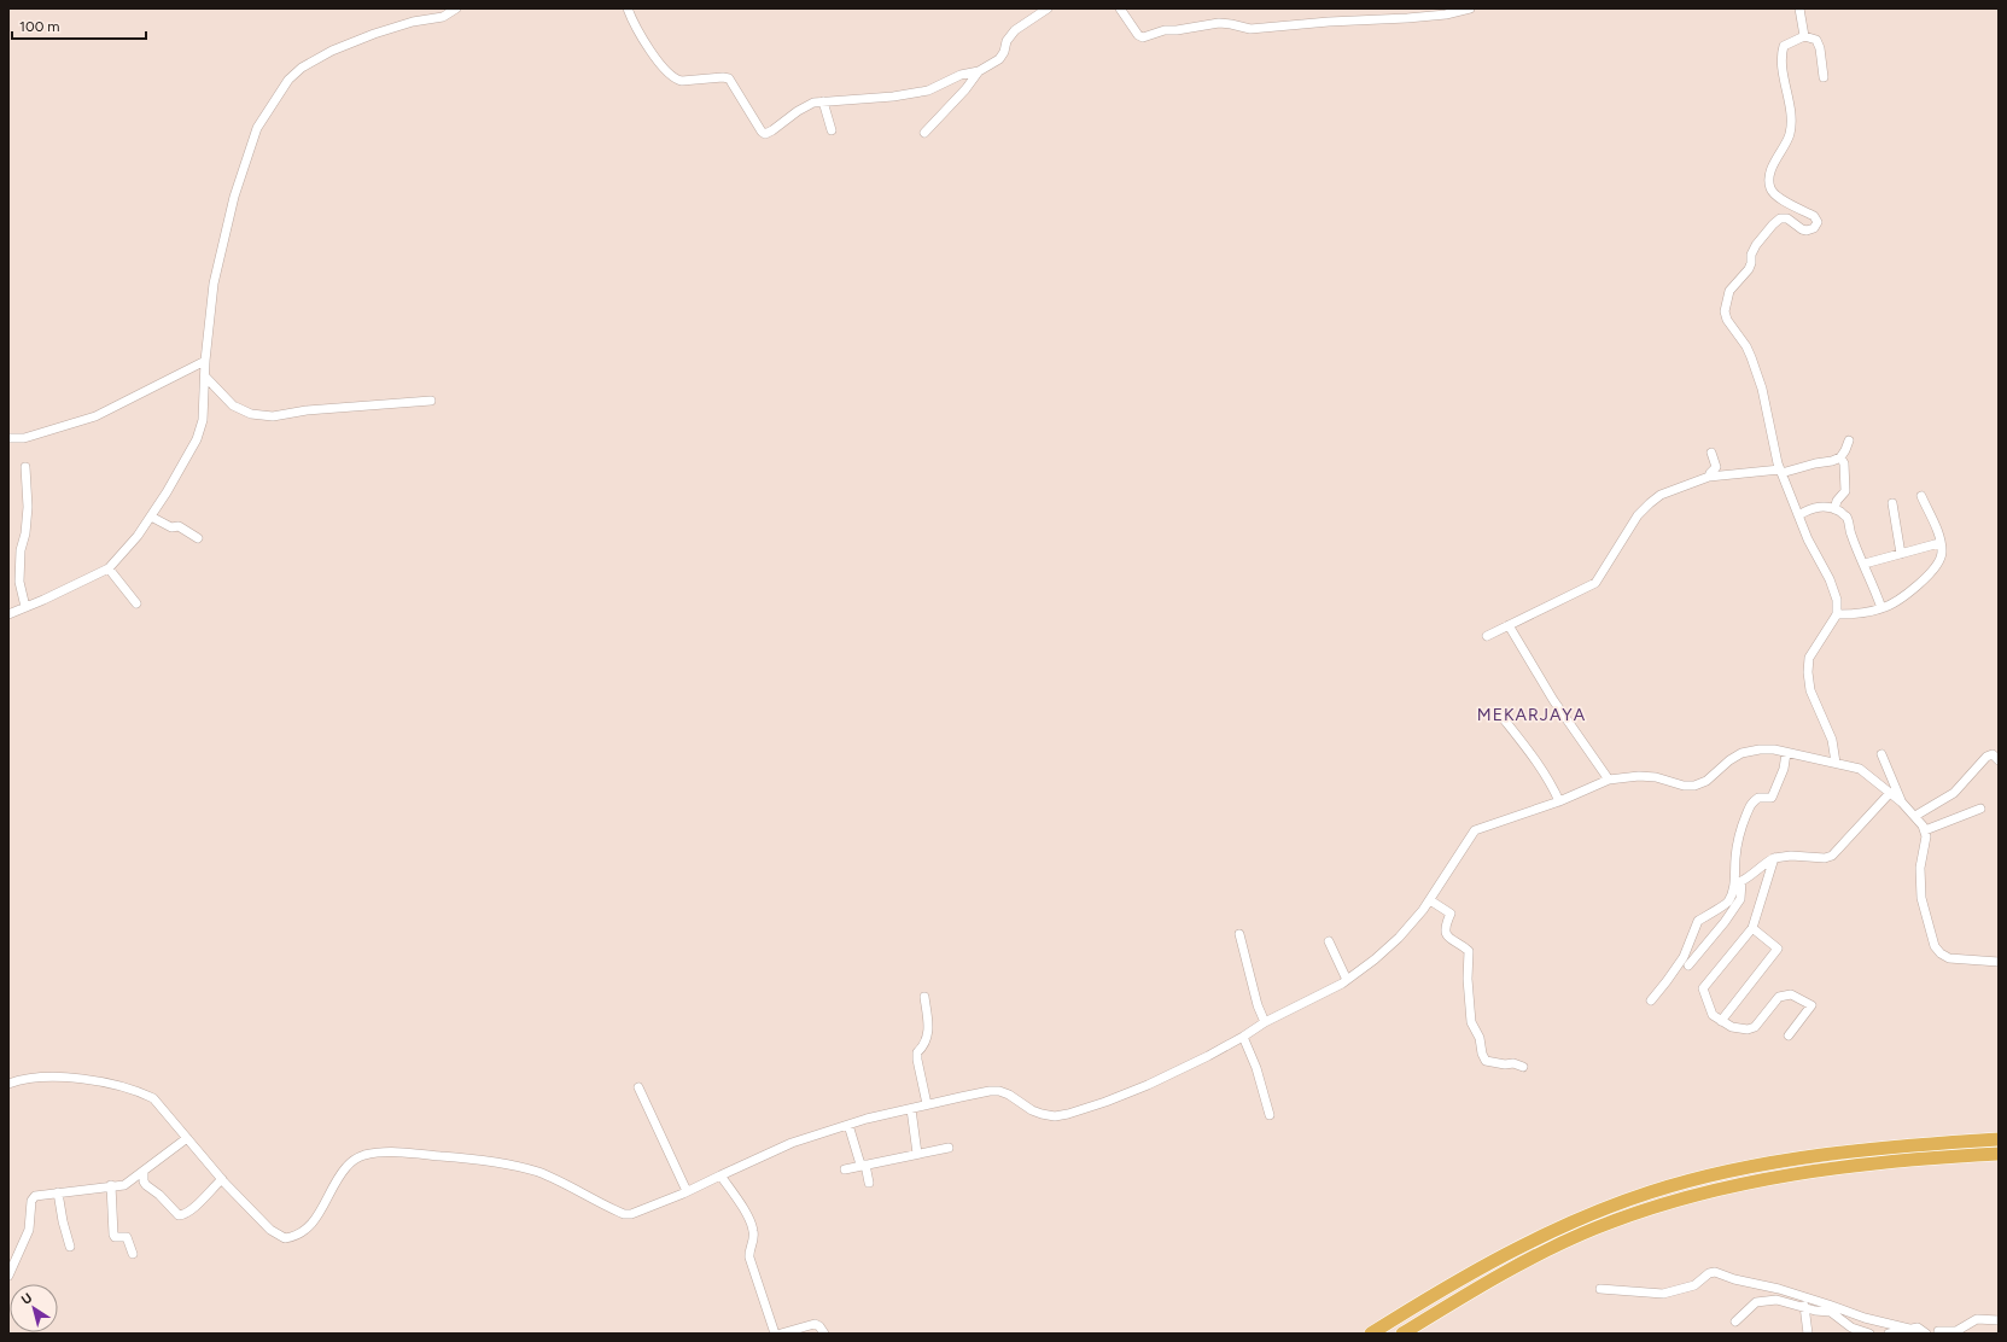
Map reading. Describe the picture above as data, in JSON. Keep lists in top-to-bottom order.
{
  "districts": ["MEKARJAYA"],
  "scale_bar": "100 m",
  "north": "top left"
}
